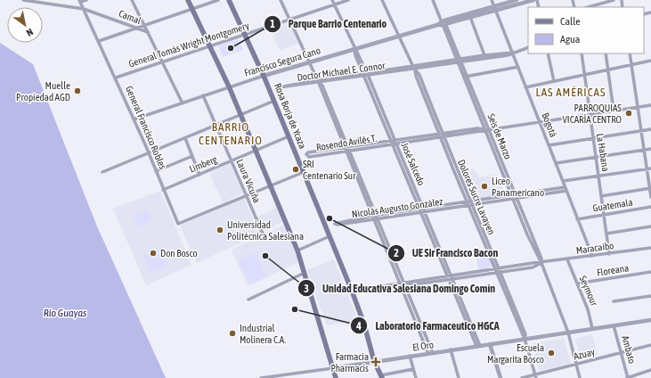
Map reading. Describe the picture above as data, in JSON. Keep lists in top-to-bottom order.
{
  "streets": {
    "main road": ["Rosa Borja de Ycaza"],
    "street": [
      "Camal",
      "General Tomás Wright Montgomery",
      "Francisco Segura Cano",
      "Doctor Michael E. Connor",
      "Bogotá",
      "General Francisco Robles",
      "Seis de Marzo",
      "Rosendo Avilés T.",
      "La Habana",
      "Limberg",
      "José Salcedo",
      "Laura Vicuña",
      "Dolores Sucre Lavayen",
      "Guatemala",
      "Nicolás Augusto González",
      "Maracaibo",
      "Floreana",
      "Seymour",
      "El Oro",
      "Ambato",
      "Azuay"
    ]
  },
  "crossings": [
    ["Camal", "General Francisco Robles"],
    ["General Tomás Wright Montgomery", "Rosa Borja de Ycaza"],
    ["General Tomás Wright Montgomery", "General Francisco Robles"],
    ["General Tomás Wright Montgomery", "José Salcedo"],
    ["Francisco Segura Cano", "Rosa Borja de Ycaza"],
    ["Francisco Segura Cano", "Bogotá"],
    ["Francisco Segura Cano", "General Francisco Robles"],
    ["Francisco Segura Cano", "Seis de Marzo"],
    ["Francisco Segura Cano", "José Salcedo"],
    ["Francisco Segura Cano", "Laura Vicuña"],
    ["Francisco Segura Cano", "Dolores Sucre Lavayen"],
    ["Doctor Michael E. Connor", "Bogotá"],
    ["Doctor Michael E. Connor", "Seis de Marzo"],
    ["Doctor Michael E. Connor", "José Salcedo"],
    ["Doctor Michael E. Connor", "Dolores Sucre Lavayen"],
    ["Rosa Borja de Ycaza", "Limberg"],
    ["Rosa Borja de Ycaza", "El Oro"],
    ["Bogotá", "Rosendo Avilés T."],
    ["Bogotá", "Guatemala"],
    ["Bogotá", "Nicolás Augusto González"],
    ["Bogotá", "Maracaibo"],
    ["General Francisco Robles", "Limberg"],
    ["General Francisco Robles", "Laura Vicuña"],
    ["Seis de Marzo", "Rosendo Avilés T."],
    ["Seis de Marzo", "Nicolás Augusto González"],
    ["Seis de Marzo", "Maracaibo"],
    ["Seis de Marzo", "El Oro"],
    ["Seis de Marzo", "Azuay"],
    ["Rosendo Avilés T.", "La Habana"],
    ["Rosendo Avilés T.", "José Salcedo"],
    ["Rosendo Avilés T.", "Dolores Sucre Lavayen"],
    ["La Habana", "Guatemala"],
    ["La Habana", "Maracaibo"],
    ["Limberg", "Laura Vicuña"],
    ["José Salcedo", "Nicolás Augusto González"],
    ["José Salcedo", "Maracaibo"],
    ["José Salcedo", "El Oro"],
    ["Dolores Sucre Lavayen", "Nicolás Augusto González"],
    ["Dolores Sucre Lavayen", "Maracaibo"],
    ["Dolores Sucre Lavayen", "El Oro"],
    ["Dolores Sucre Lavayen", "Azuay"],
    ["Maracaibo", "Seymour"],
    ["Floreana", "Seymour"],
    ["Seymour", "El Oro"],
    ["El Oro", "Ambato"],
    ["Ambato", "Azuay"]
  ],
  "districts": ["LAS AMÉRICAS", "BARRIO CENTENARIO"],
  "water": ["Río Guayas"],
  "places": {
    "other": [
      "Parque Barrio Centenario",
      "Muelle Propiedad AGD",
      "PARROQUIAS VICARÍA CENTRO",
      "SRI Centenario Sur",
      "Liceo Panamericano",
      "UE Sir Francisco Bacon",
      "Universidad Politécnica Salesiana",
      "Don Bosco",
      "Unidad Educativa Salesiana Domingo Comín",
      "Laboratorio Farmaceutico HGCA",
      "Industrial Molinera C.A.",
      "Escuela Margarita Bosco"
    ],
    "health": ["Farmacia Pharmacis"]
  },
  "legend": ["Calle", "Agua"],
  "north": "bottom right"
}
